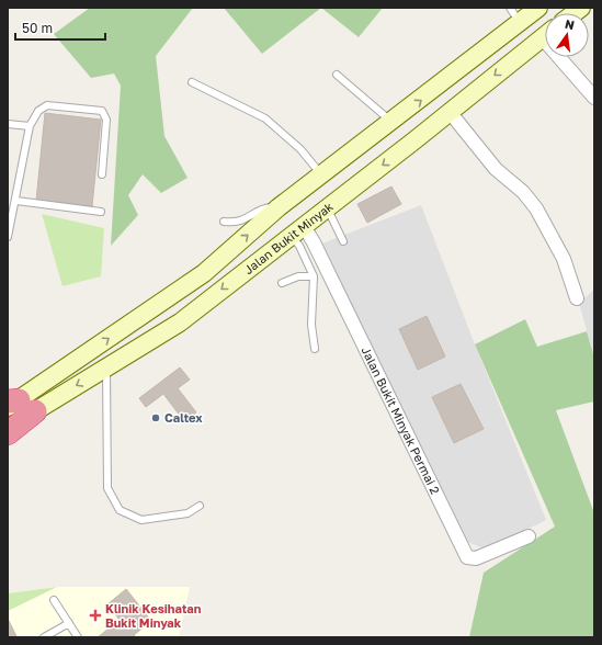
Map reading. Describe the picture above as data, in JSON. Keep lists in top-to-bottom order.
{
  "streets": {
    "main road": ["Jalan Bukit Minyak"],
    "street": ["Jalan Bukit Minyak Permai 2"]
  },
  "crossings": [
    ["Jalan Bukit Minyak", "Jalan Bukit Minyak Permai 2"]
  ],
  "places": {
    "other": ["Caltex"],
    "health": ["Klinik Kesihatan Bukit Minyak"]
  },
  "scale_bar": "50 m",
  "north": "top"
}
